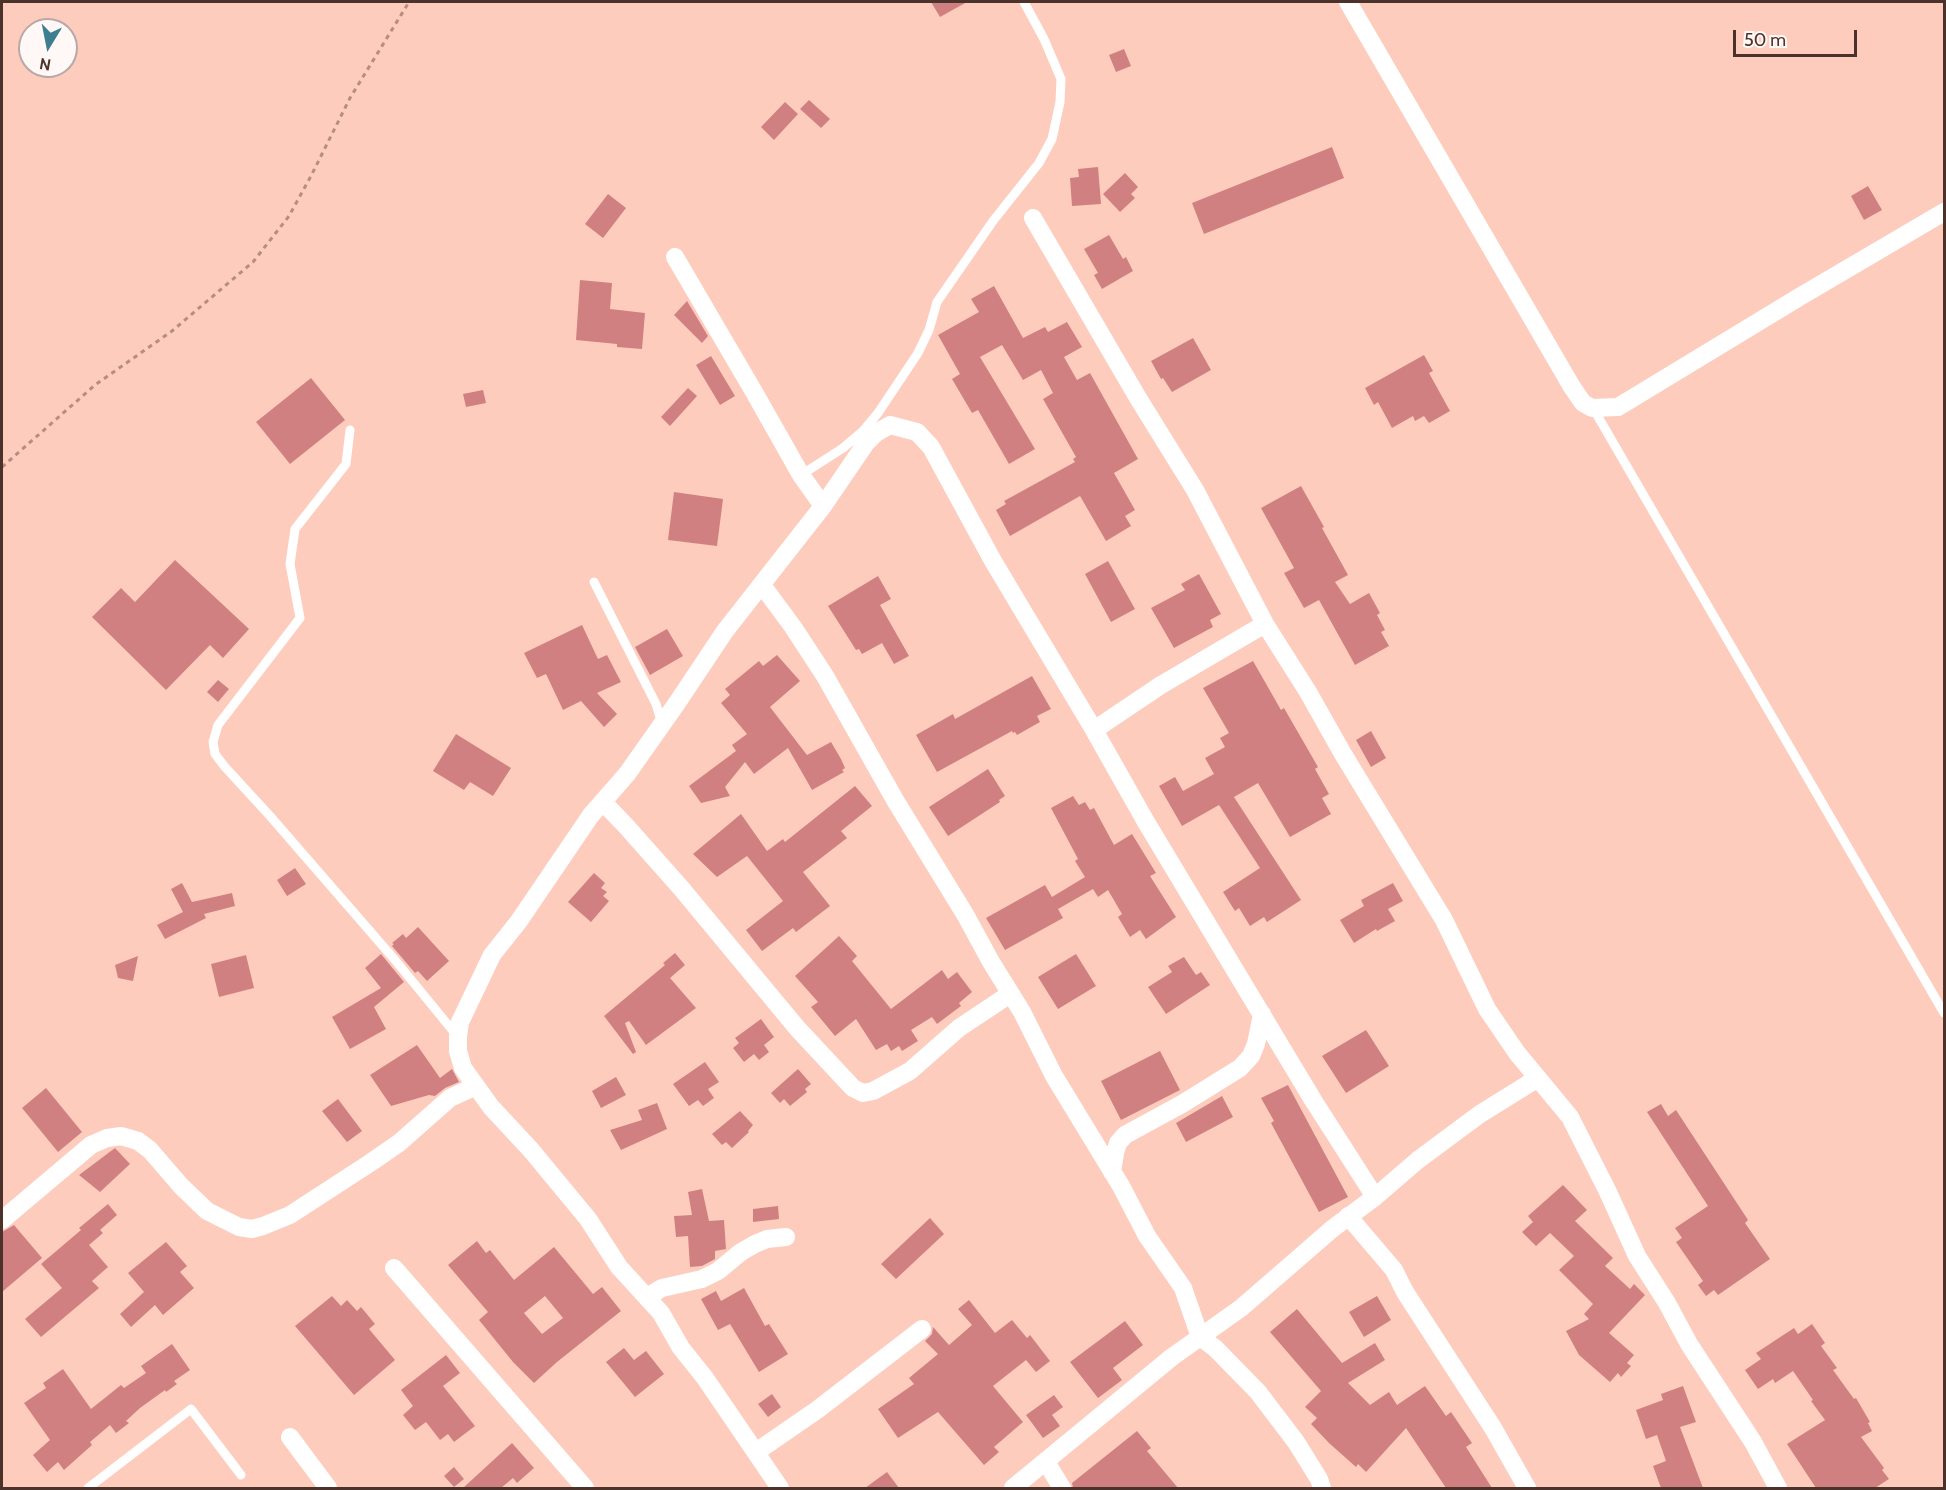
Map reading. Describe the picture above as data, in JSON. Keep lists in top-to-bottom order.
{
  "scale_bar": "50 m",
  "north": "bottom"
}
